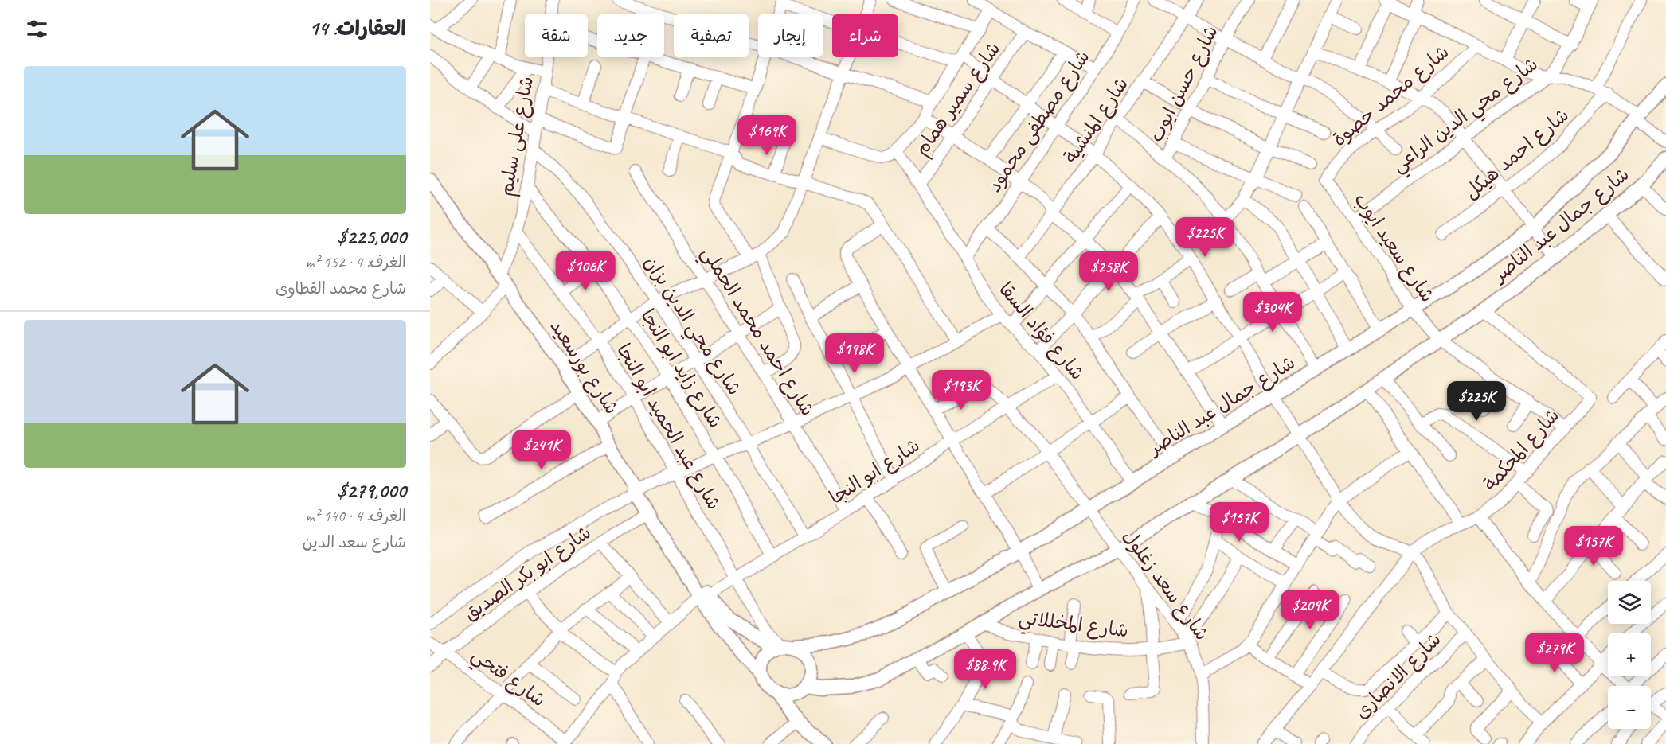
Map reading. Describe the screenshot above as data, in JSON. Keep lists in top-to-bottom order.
{
  "streets": {
    "street": [
      "شارع حسن ايوب",
      "شارع محمد حصوة",
      "شارع سمير همام",
      "شارع محي الدين الراعي",
      "شارع المنشية",
      "شارع مصطفى محمود",
      "شارع على سليم",
      "شارع احمد هيكل",
      "شارع جمال عبد الناصر",
      "شارع سعيد ايوب",
      "شارع محي الدين بزان",
      "شارع احمد محمد الحملي",
      "شارع فؤاد السقا",
      "شارع بورسعيد",
      "شارع زايد ابو النجا",
      "شارع عبد الحميد ابو النجا",
      "شارع المحكمة",
      "شارع ابو النجا",
      "شارع ابو بكر الصديق",
      "شارع سعد زغلول",
      "شارع المخللاتي",
      "شارع الانصارى",
      "شارع فتحي"
    ]
  },
  "crossings": [
    ["شارع محمد حصوة", "شارع سعيد ايوب"],
    ["شارع سمير همام", "شارع فؤاد السقا"],
    ["شارع محي الدين الراعي", "شارع سعيد ايوب"],
    ["شارع مصطفى محمود", "شارع فؤاد السقا"],
    ["شارع على سليم", "شارع محي الدين بزان"],
    ["شارع على سليم", "شارع بورسعيد"],
    ["شارع على سليم", "شارع زايد ابو النجا"],
    ["شارع على سليم", "شارع عبد الحميد ابو النجا"],
    ["شارع جمال عبد الناصر", "شارع سعيد ايوب"],
    ["شارع جمال عبد الناصر", "شارع فؤاد السقا"],
    ["شارع جمال عبد الناصر", "شارع بورسعيد"],
    ["شارع جمال عبد الناصر", "شارع عبد الحميد ابو النجا"],
    ["شارع جمال عبد الناصر", "شارع المحكمة"],
    ["شارع جمال عبد الناصر", "شارع سعد زغلول"],
    ["شارع جمال عبد الناصر", "شارع المخللاتي"],
    ["شارع سعيد ايوب", "شارع المحكمة"],
    ["شارع محي الدين بزان", "شارع ابو النجا"],
    ["شارع محي الدين بزان", "شارع ابو بكر الصديق"],
    ["شارع احمد محمد الحملي", "شارع ابو النجا"],
    ["شارع احمد محمد الحملي", "شارع ابو بكر الصديق"],
    ["شارع فؤاد السقا", "شارع ابو النجا"],
    ["شارع فؤاد السقا", "شارع ابو بكر الصديق"],
    ["شارع بورسعيد", "شارع عبد الحميد ابو النجا"],
    ["شارع بورسعيد", "شارع ابو النجا"],
    ["شارع بورسعيد", "شارع ابو بكر الصديق"],
    ["شارع زايد ابو النجا", "شارع ابو النجا"],
    ["شارع زايد ابو النجا", "شارع ابو بكر الصديق"],
    ["شارع عبد الحميد ابو النجا", "شارع ابو النجا"],
    ["شارع عبد الحميد ابو النجا", "شارع ابو بكر الصديق"],
    ["شارع ابو النجا", "شارع سعد زغلول"],
    ["شارع ابو بكر الصديق", "شارع فتحي"],
    ["شارع سعد زغلول", "شارع المخللاتي"]
  ],
  "page": {
    "heading": "العقارات: 14",
    "chip": [
      "شراء",
      "إيجار",
      "تصفية",
      "جديد",
      "شقة"
    ],
    "list": [
      {
        "name": "$225,000",
        "note": "الغرف: 4 · 152 m² · شارع محمد القطاوى"
      },
      {
        "name": "$279,000",
        "note": "الغرف: 4 · 140 m² · شارع سعد الدين"
      }
    ],
    "price": [
      "$169K",
      "$225K",
      "$106K",
      "$258K",
      "$304K",
      "$198K",
      "$193K",
      "$225K",
      "$241K",
      "$157K",
      "$157K",
      "$209K",
      "$279K",
      "$88.9K"
    ],
    "map_buttons": ["+", "−"]
  }
}
